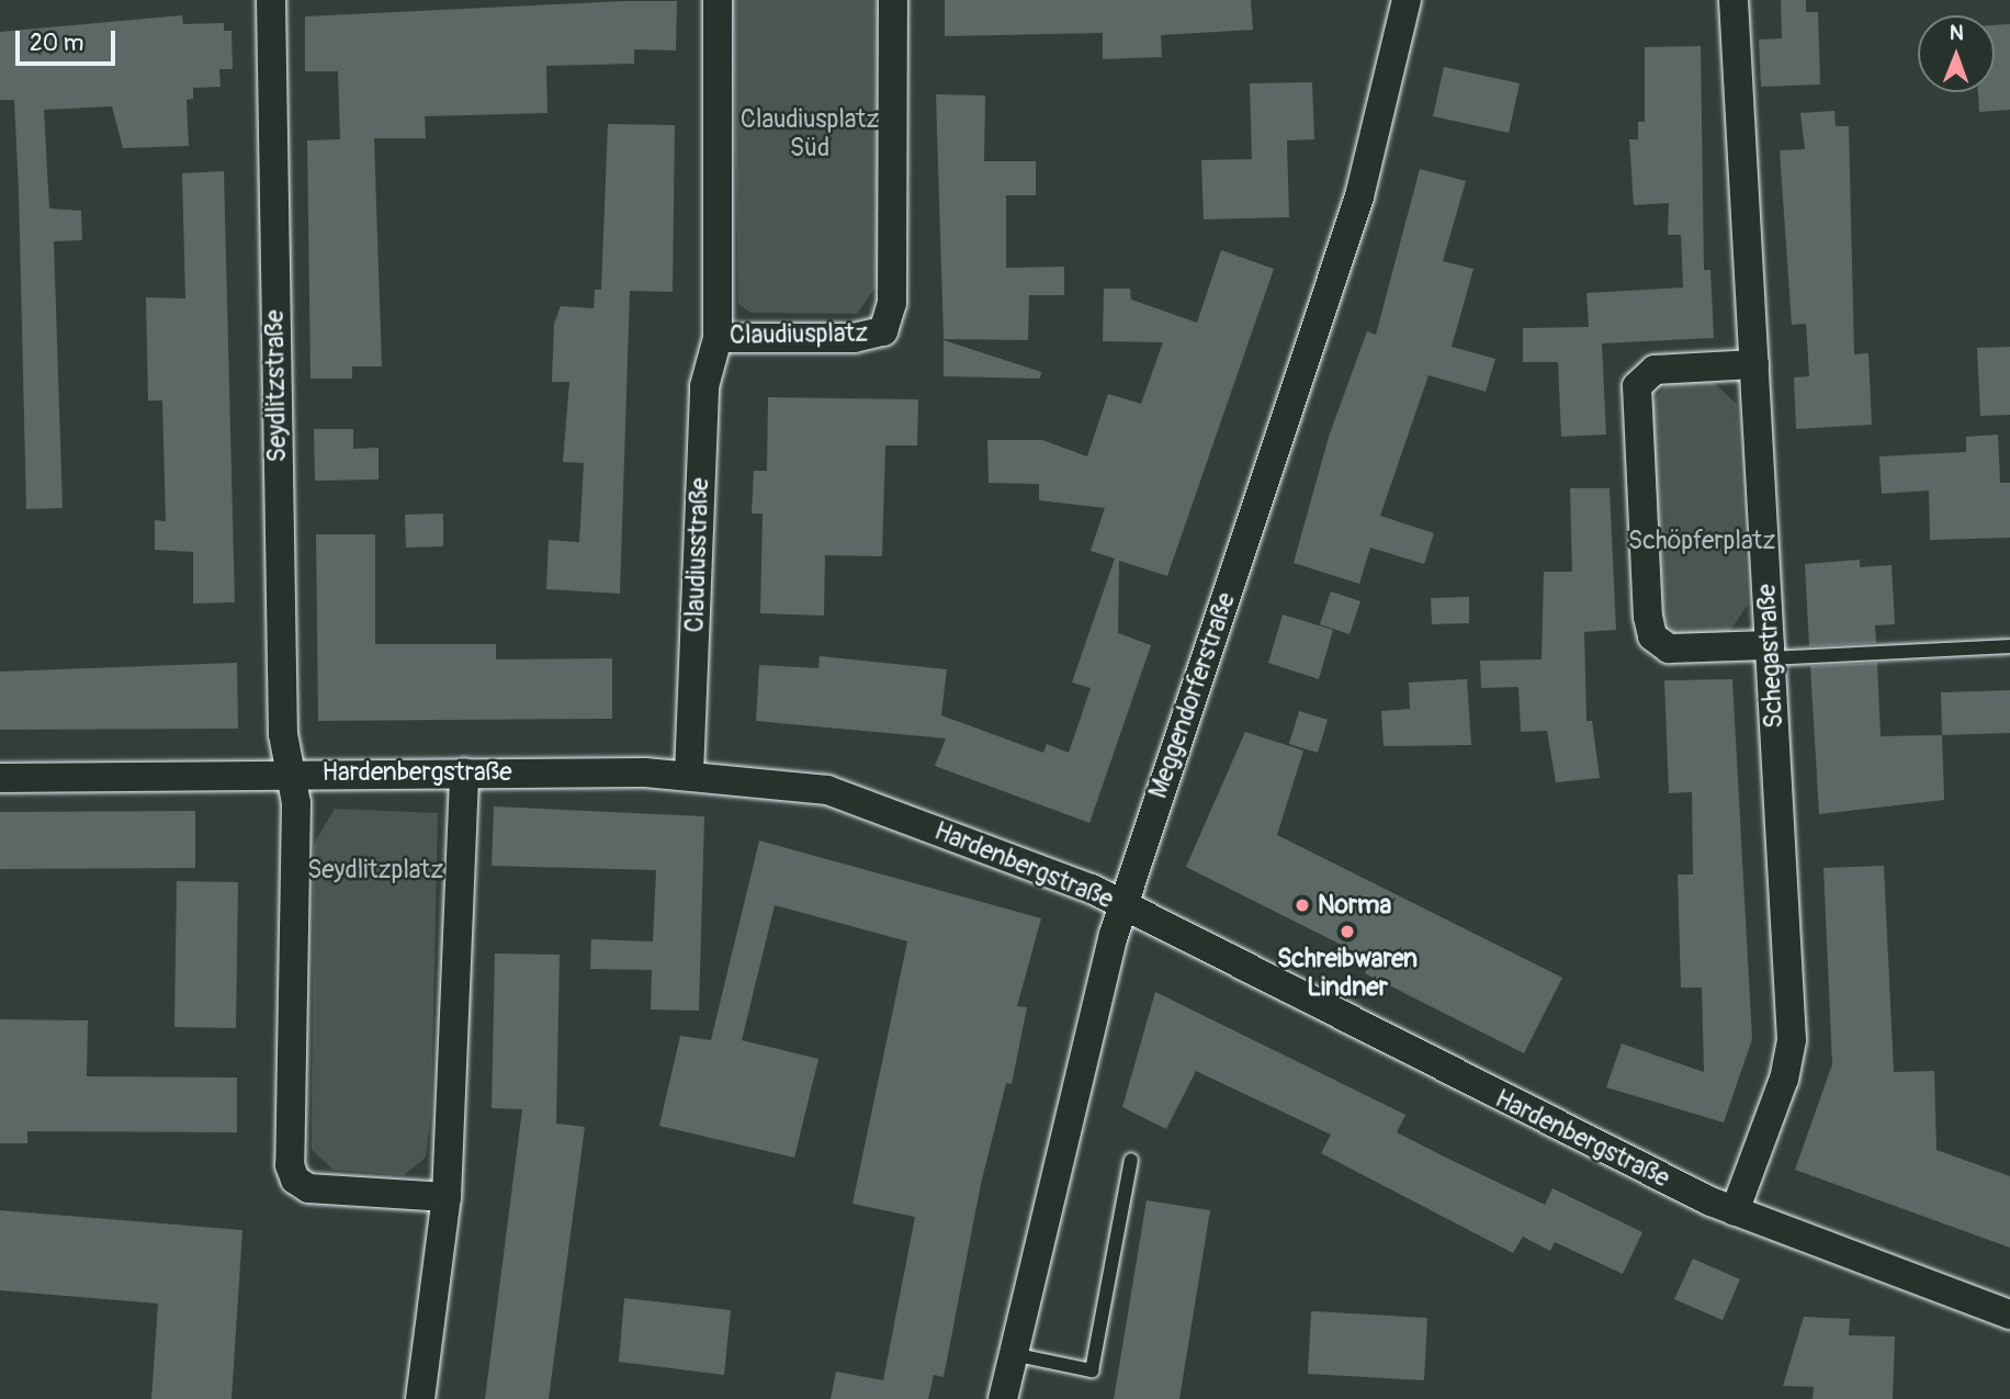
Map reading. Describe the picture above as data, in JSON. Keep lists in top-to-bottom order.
{
  "streets": {
    "street": [
      "Claudiusplatz",
      "Seydlitzstraße",
      "Claudiusstraße",
      "Schegastraße",
      "Meggendorferstraße",
      "Hardenbergstraße"
    ]
  },
  "crossings": [
    ["Claudiusplatz", "Claudiusstraße"],
    ["Seydlitzstraße", "Hardenbergstraße"],
    ["Claudiusstraße", "Hardenbergstraße"],
    ["Schegastraße", "Hardenbergstraße"],
    ["Meggendorferstraße", "Hardenbergstraße"]
  ],
  "parks": ["Claudiusplatz Süd", "Schöpferplatz", "Seydlitzplatz"],
  "places": ["Norma", "Schreibwaren Lindner"],
  "scale_bar": "20 m",
  "north": "top"
}
